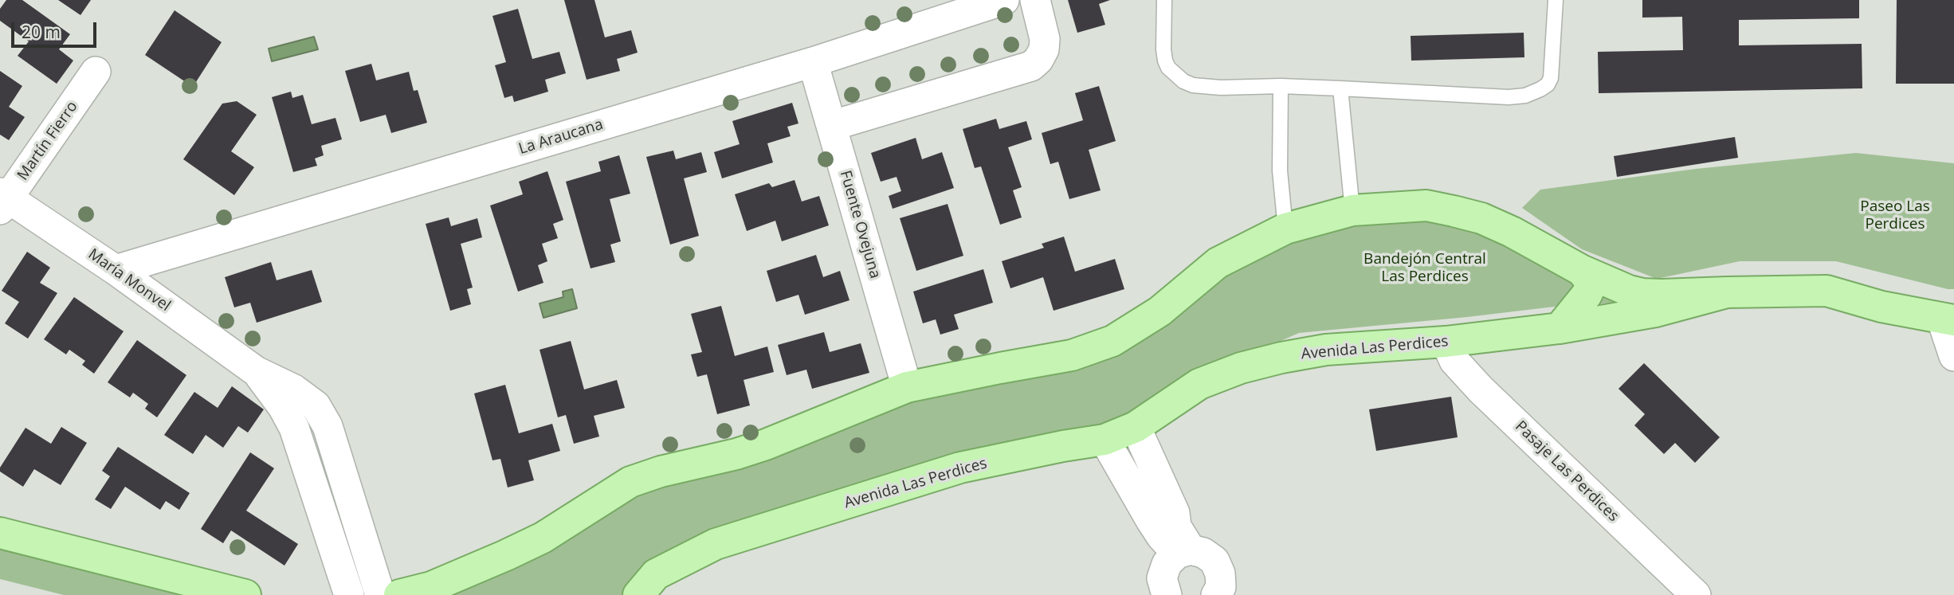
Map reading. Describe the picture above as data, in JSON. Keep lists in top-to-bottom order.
{
  "streets": {
    "main road": ["Avenida Las Perdices"],
    "street": [
      "La Araucana",
      "Martín Fierro",
      "Fuente Ovejuna",
      "María Monvel",
      "Pasaje Las Perdices"
    ]
  },
  "crossings": [
    ["La Araucana", "Fuente Ovejuna"],
    ["La Araucana", "María Monvel"],
    ["Martín Fierro", "María Monvel"],
    ["Avenida Las Perdices", "Pasaje Las Perdices"]
  ],
  "parks": ["Paseo Las Perdices", "Bandejón Central Las Perdices"],
  "scale_bar": "20 m"
}
